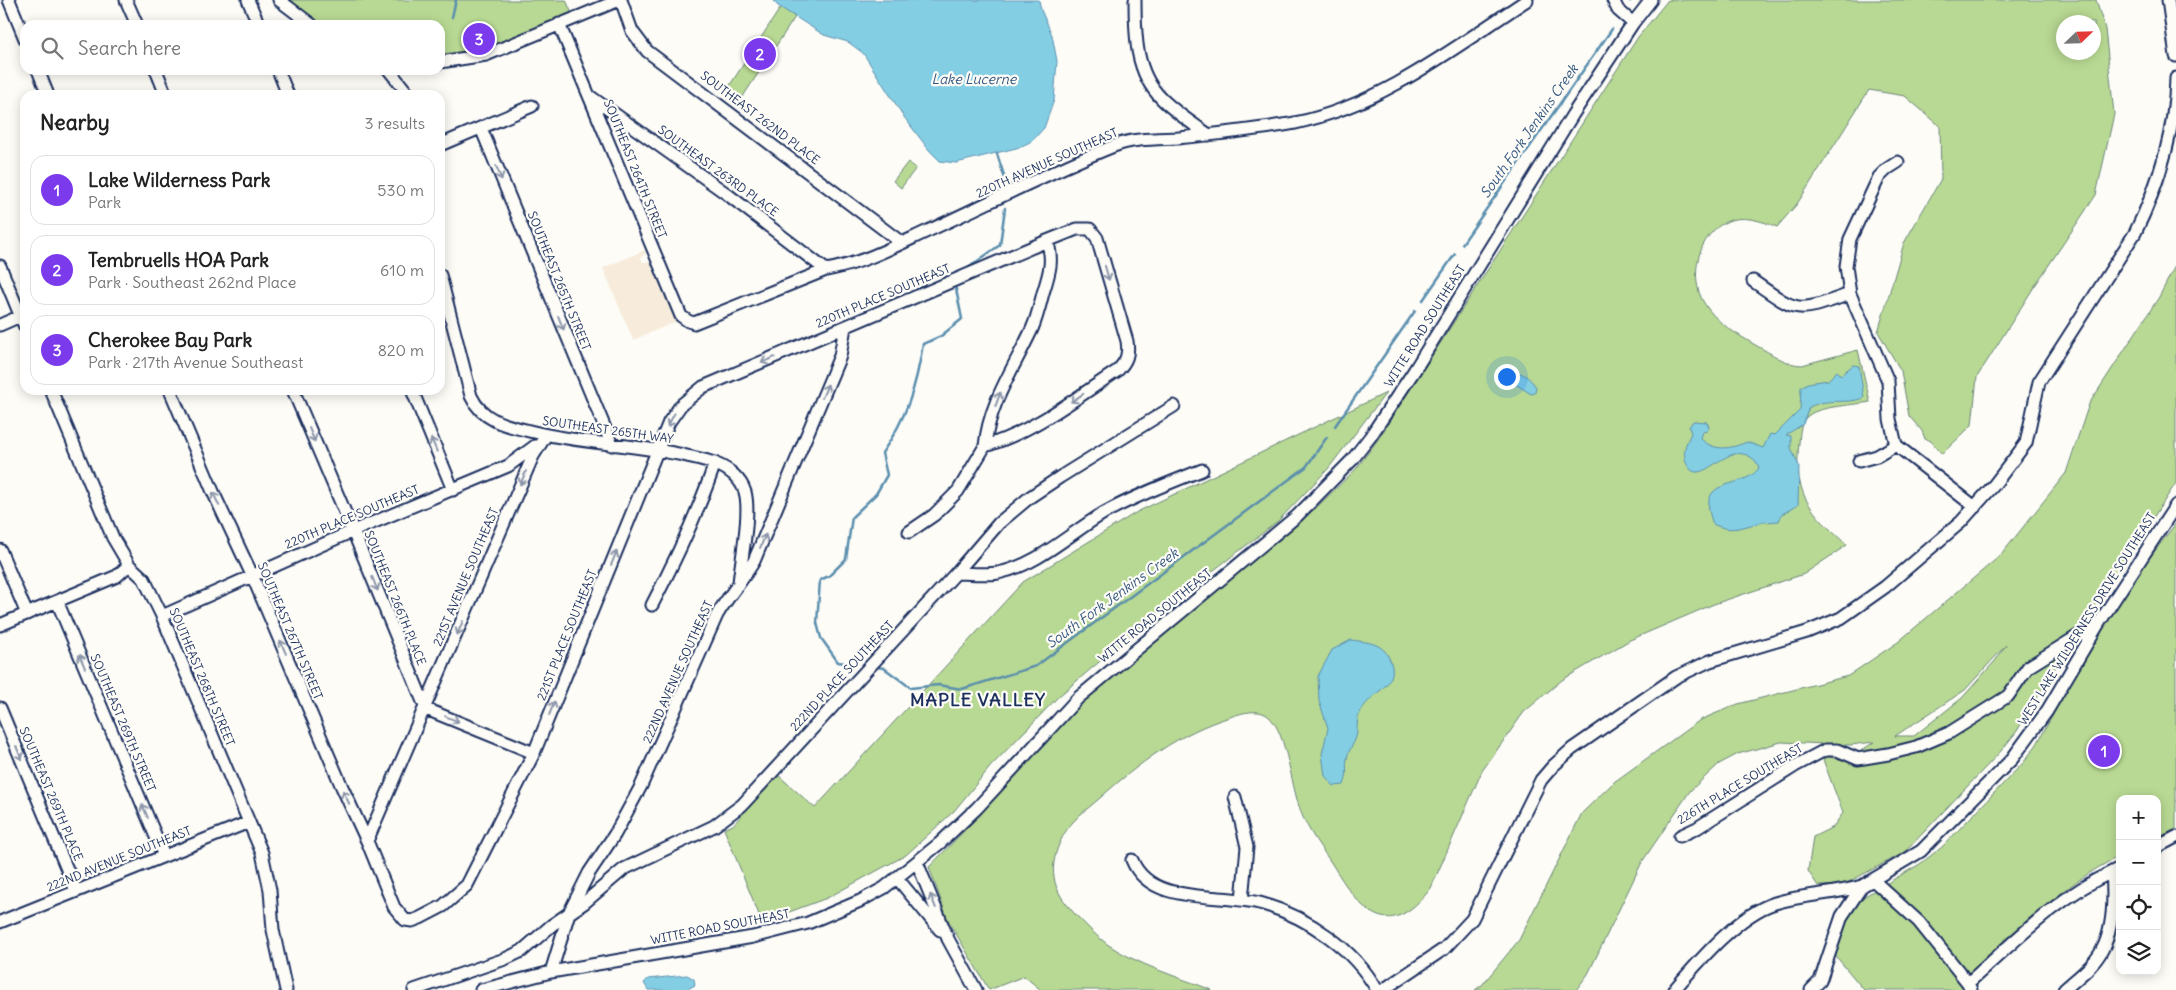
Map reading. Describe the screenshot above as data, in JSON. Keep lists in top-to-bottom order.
{
  "streets": {
    "street": [
      "SOUTHEAST 262ND PLACE",
      "220TH AVENUE SOUTHEAST",
      "SOUTHEAST 264TH STREET",
      "SOUTHEAST 263RD PLACE",
      "SOUTHEAST 265TH STREET",
      "220TH PLACE SOUTHEAST",
      "WITTE ROAD SOUTHEAST",
      "SOUTHEAST 265TH WAY",
      "221ST AVENUE SOUTHEAST",
      "SOUTHEAST 266TH PLACE",
      "WEST LAKE WILDERNESS DRIVE SOUTHEAST",
      "SOUTHEAST 267TH STREET",
      "221ST PLACE SOUTHEAST",
      "222ND AVENUE SOUTHEAST",
      "222ND PLACE SOUTHEAST",
      "SOUTHEAST 268TH STREET",
      "SOUTHEAST 269TH STREET",
      "226TH PLACE SOUTHEAST",
      "SOUTHEAST 269TH PLACE"
    ]
  },
  "crossings": [
    ["SOUTHEAST 262ND PLACE", "220TH AVENUE SOUTHEAST"],
    ["220TH AVENUE SOUTHEAST", "SOUTHEAST 264TH STREET"],
    ["220TH AVENUE SOUTHEAST", "SOUTHEAST 263RD PLACE"],
    ["SOUTHEAST 264TH STREET", "SOUTHEAST 263RD PLACE"],
    ["SOUTHEAST 265TH STREET", "SOUTHEAST 265TH WAY"],
    ["220TH PLACE SOUTHEAST", "SOUTHEAST 265TH WAY"],
    ["220TH PLACE SOUTHEAST", "221ST AVENUE SOUTHEAST"],
    ["220TH PLACE SOUTHEAST", "SOUTHEAST 266TH PLACE"],
    ["220TH PLACE SOUTHEAST", "SOUTHEAST 267TH STREET"],
    ["220TH PLACE SOUTHEAST", "221ST PLACE SOUTHEAST"],
    ["220TH PLACE SOUTHEAST", "222ND AVENUE SOUTHEAST"],
    ["220TH PLACE SOUTHEAST", "SOUTHEAST 268TH STREET"],
    ["SOUTHEAST 265TH WAY", "221ST AVENUE SOUTHEAST"],
    ["SOUTHEAST 265TH WAY", "221ST PLACE SOUTHEAST"],
    ["SOUTHEAST 265TH WAY", "222ND AVENUE SOUTHEAST"],
    ["221ST AVENUE SOUTHEAST", "SOUTHEAST 266TH PLACE"],
    ["221ST AVENUE SOUTHEAST", "SOUTHEAST 267TH STREET"],
    ["WEST LAKE WILDERNESS DRIVE SOUTHEAST", "226TH PLACE SOUTHEAST"],
    ["SOUTHEAST 267TH STREET", "221ST PLACE SOUTHEAST"],
    ["222ND AVENUE SOUTHEAST", "222ND PLACE SOUTHEAST"],
    ["222ND AVENUE SOUTHEAST", "SOUTHEAST 268TH STREET"],
    ["222ND AVENUE SOUTHEAST", "SOUTHEAST 269TH STREET"],
    ["222ND AVENUE SOUTHEAST", "SOUTHEAST 269TH PLACE"]
  ],
  "one_way": [
    "SOUTHEAST 265TH STREET",
    "221ST AVENUE SOUTHEAST",
    "SOUTHEAST 266TH PLACE",
    "SOUTHEAST 267TH STREET",
    "SOUTHEAST 269TH STREET",
    "SOUTHEAST 269TH PLACE"
  ],
  "districts": ["MAPLE VALLEY"],
  "water": ["Lake Lucerne", "South Fork Jenkins Creek"],
  "north": "top right",
  "page": {
    "search": "Search here",
    "pins": ["3", "2", "1"],
    "heading": ["Nearby", "3 results"],
    "list": [
      {
        "mark": "1",
        "name": "Lake Wilderness Park",
        "note": "Park",
        "value": "530 m"
      },
      {
        "mark": "2",
        "name": "Tembruells HOA Park",
        "note": "Park · Southeast 262nd Place",
        "value": "610 m"
      },
      {
        "mark": "3",
        "name": "Cherokee Bay Park",
        "note": "Park · 217th Avenue Southeast",
        "value": "820 m"
      }
    ],
    "map_buttons": ["+", "−"]
  }
}
